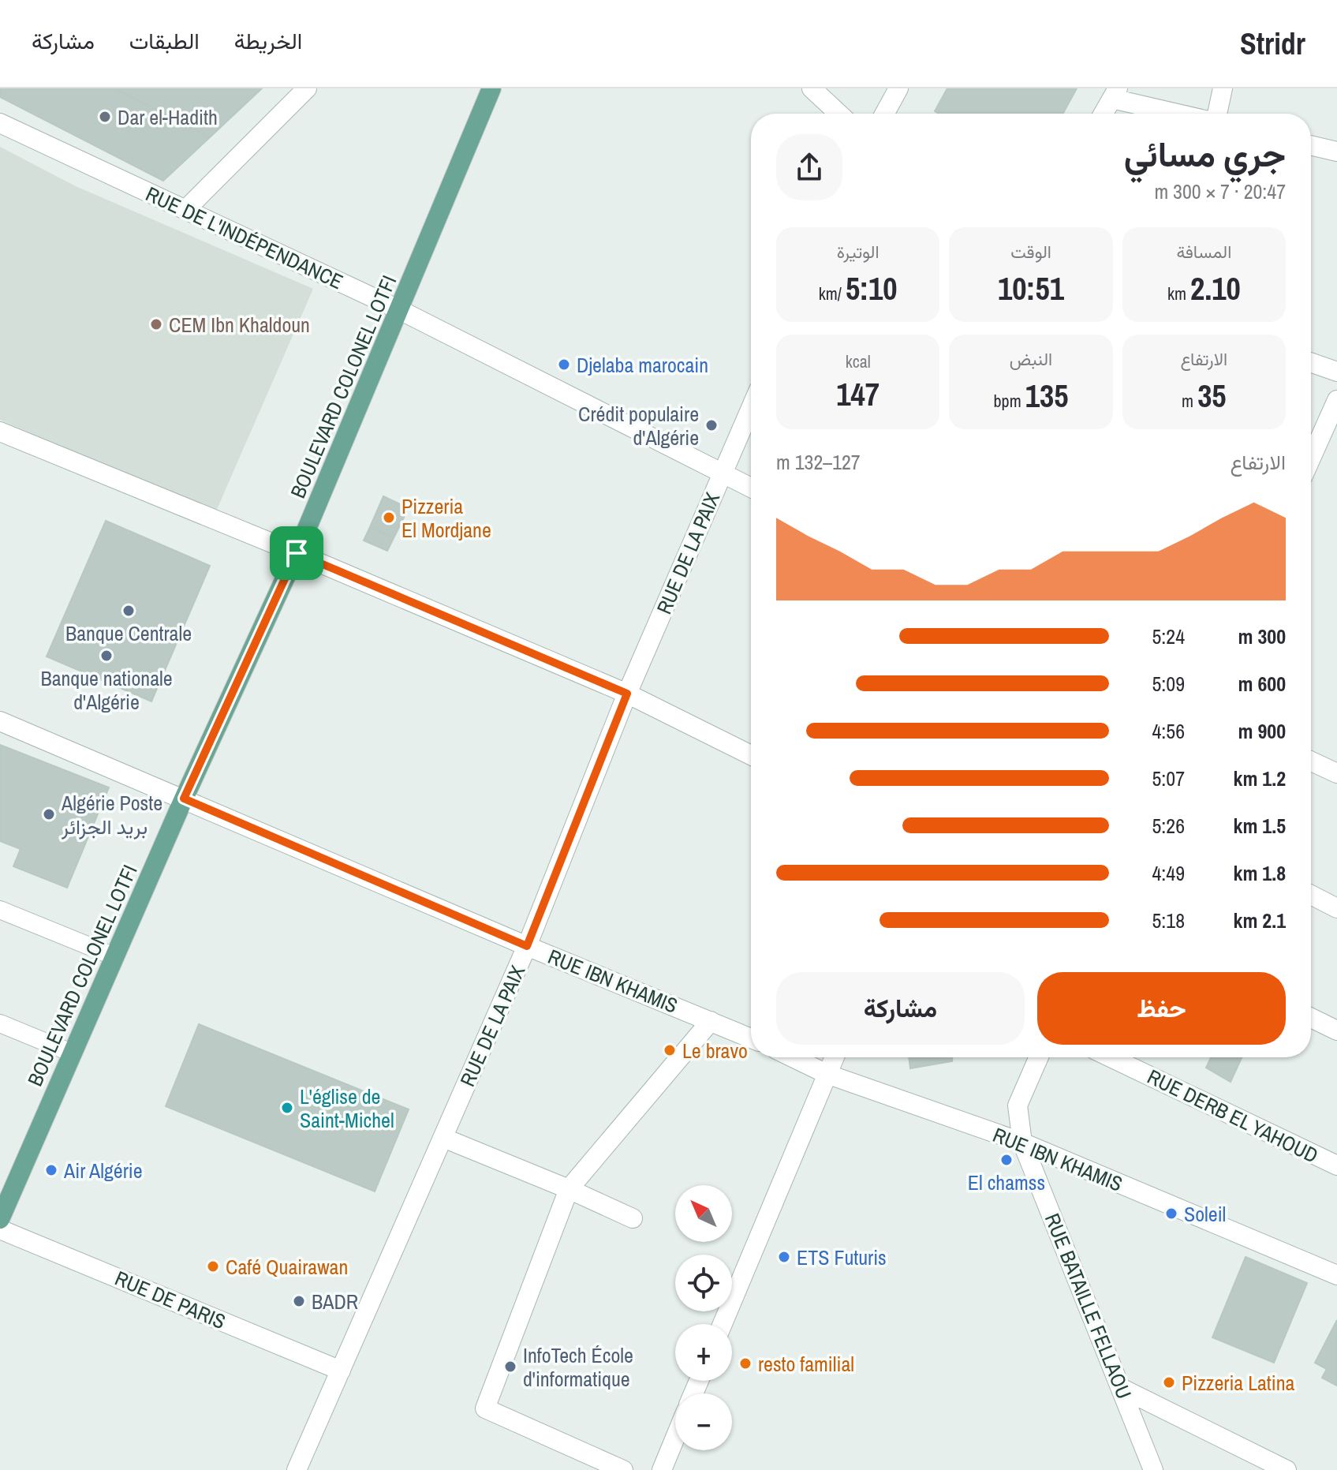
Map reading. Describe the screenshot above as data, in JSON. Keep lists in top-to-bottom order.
{
  "streets": {
    "main road": ["BOULEVARD COLONEL LOTFI"],
    "street": [
      "RUE DE L'INDÉPENDANCE",
      "RUE DE LA PAIX",
      "RUE IBN KHAMIS",
      "RUE DERB EL YAHOUD",
      "RUE DE PARIS",
      "RUE BATAILLE FELLAOU"
    ]
  },
  "crossings": [
    ["RUE DE L'INDÉPENDANCE", "BOULEVARD COLONEL LOTFI"],
    ["RUE DE L'INDÉPENDANCE", "RUE DE LA PAIX"],
    ["BOULEVARD COLONEL LOTFI", "RUE IBN KHAMIS"],
    ["RUE DE LA PAIX", "RUE IBN KHAMIS"],
    ["RUE DE LA PAIX", "RUE DE PARIS"],
    ["RUE IBN KHAMIS", "RUE BATAILLE FELLAOU"]
  ],
  "places": [
    "Dar el-Hadith",
    "CEM Ibn Khaldoun",
    "Djelaba marocain",
    "Crédit populaire d'Algérie",
    "Pizzeria El Mordjane",
    "Banque Centrale",
    "Banque nationale d'Algérie",
    "Algérie Poste بريد الجزائر",
    "Le bravo",
    "L'église de Saint-Michel",
    "El chamss",
    "Air Algérie",
    "Soleil",
    "ETS Futuris",
    "Café Quairawan",
    "BADR",
    "resto familial",
    "InfoTech École d'informatique",
    "Pizzeria Latina"
  ],
  "north": "top left",
  "page": {
    "header": "Stridr",
    "nav": ["الخريطة", "الطبقات", "مشاركة"],
    "heading": ["جري مسائي", "20:47 · 7 × 300 m"],
    "stats": [
      ["المسافة", "2.10 km"],
      ["الوقت", "10:51"],
      ["الوتيرة", "5:10 /km"],
      ["الارتفاع", "35 m"],
      ["النبض", "135 bpm"],
      ["kcal", "147"]
    ],
    "chart": ["الارتفاع", "127–132 m"],
    "list": [
      {
        "name": "300 m",
        "note": "5:24"
      },
      {
        "name": "600 m",
        "note": "5:09"
      },
      {
        "name": "900 m",
        "note": "4:56"
      },
      {
        "name": "1.2 km",
        "note": "5:07"
      },
      {
        "name": "1.5 km",
        "note": "5:26"
      },
      {
        "name": "1.8 km",
        "note": "4:49"
      },
      {
        "name": "2.1 km",
        "note": "5:18"
      }
    ],
    "buttons": ["حفظ", "مشاركة"],
    "map_buttons": ["+", "−"]
  }
}
